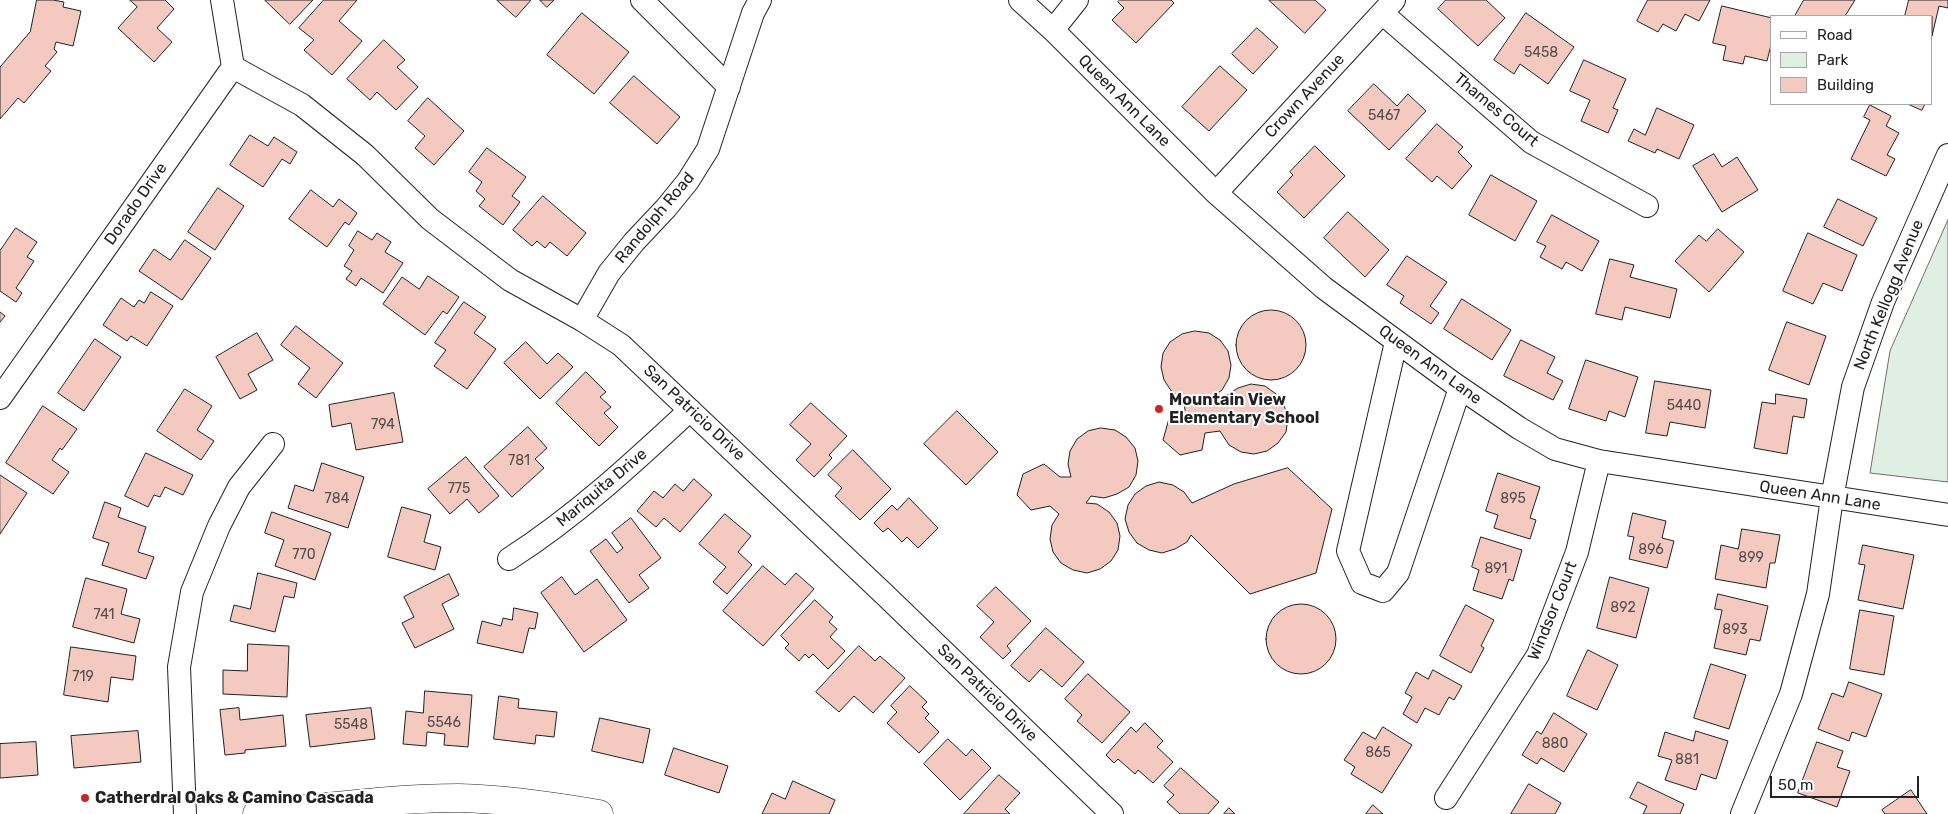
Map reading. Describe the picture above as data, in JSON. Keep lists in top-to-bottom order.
{
  "streets": {
    "street": [
      "Crown Avenue",
      "Queen Ann Lane",
      "Thames Court",
      "Dorado Drive",
      "Randolph Road",
      "North Kellogg Avenue",
      "San Patricio Drive",
      "Mariquita Drive",
      "Windsor Court"
    ]
  },
  "crossings": [
    ["Crown Avenue", "Queen Ann Lane"],
    ["Crown Avenue", "Thames Court"],
    ["Queen Ann Lane", "North Kellogg Avenue"],
    ["Queen Ann Lane", "Windsor Court"],
    ["Dorado Drive", "San Patricio Drive"],
    ["Randolph Road", "San Patricio Drive"],
    ["San Patricio Drive", "Mariquita Drive"]
  ],
  "places": ["Mountain View Elementary School", "Catherdral Oaks & Camino Cascada"],
  "house_numbers": [
    "5458",
    "5467",
    "5440",
    "794",
    "781",
    "775",
    "784",
    "895",
    "896",
    "770",
    "899",
    "891",
    "892",
    "741",
    "893",
    "719",
    "5546",
    "5548",
    "880",
    "865",
    "881"
  ],
  "legend": ["Road", "Park", "Building"],
  "scale_bar": "50 m"
}
